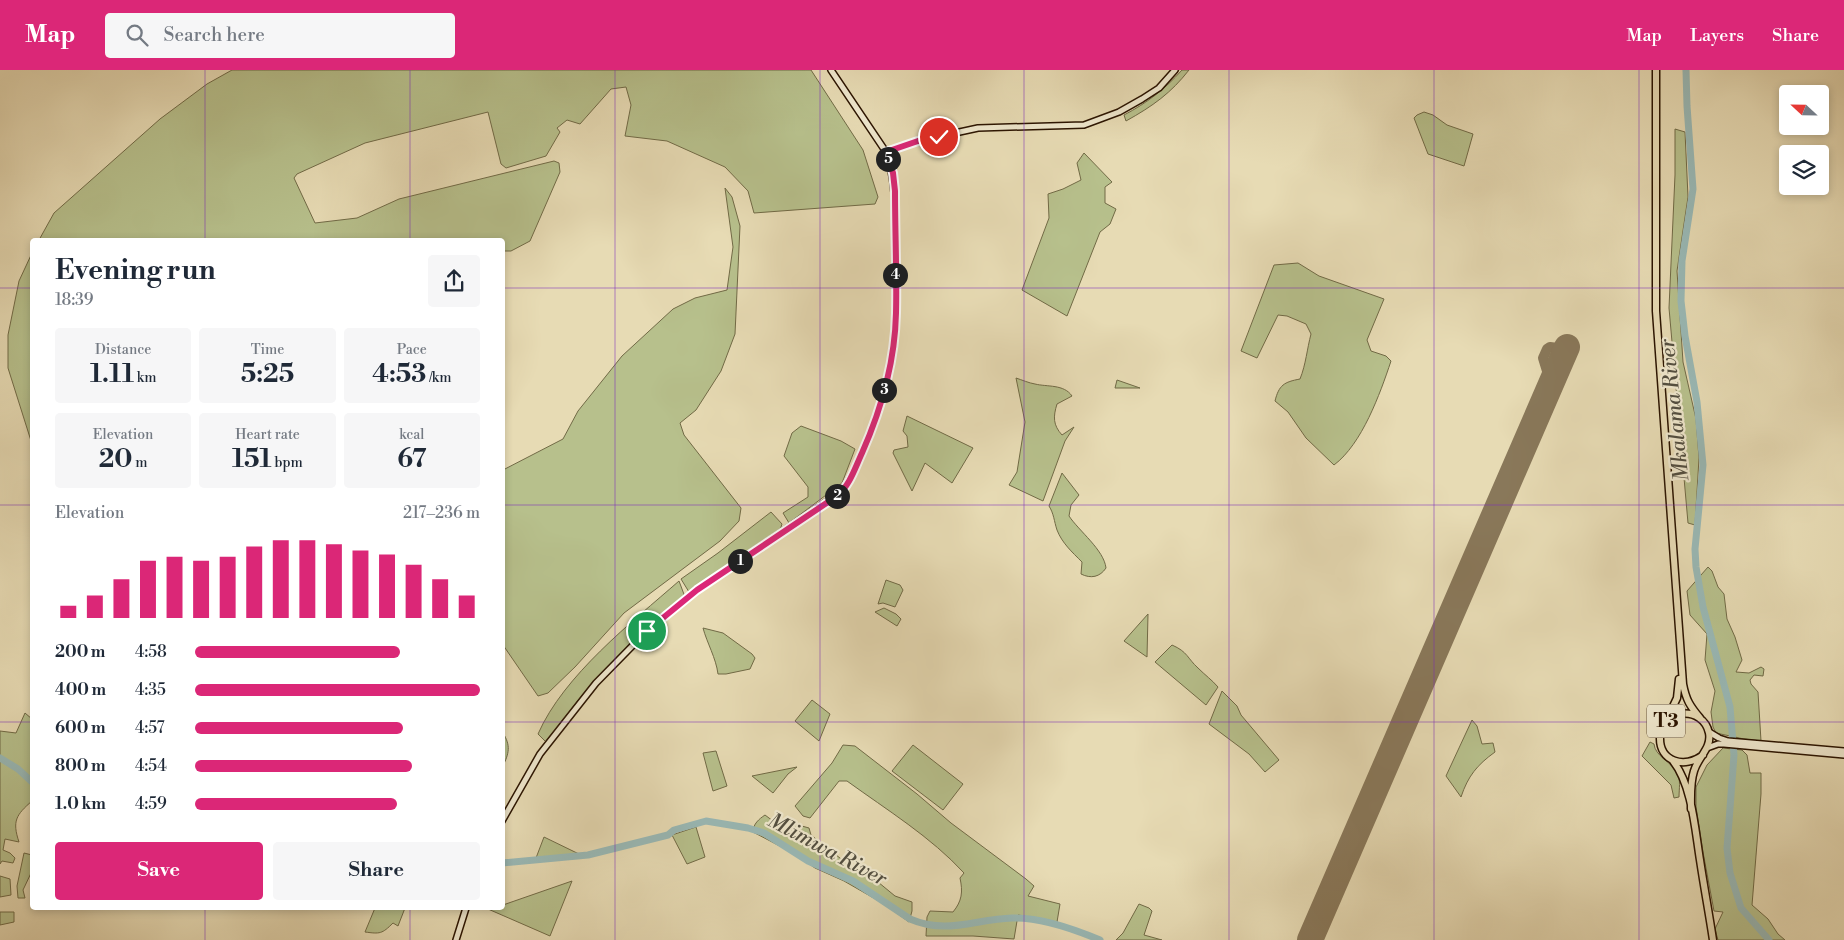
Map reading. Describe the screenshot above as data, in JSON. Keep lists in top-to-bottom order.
{
  "streets": {
    "highway": ["T3"]
  },
  "water": ["Mkalama River", "Mlimwa River"],
  "north": "left",
  "page": {
    "header": "Map",
    "search": "Search here",
    "nav": ["Map", "Layers", "Share"],
    "pins": [
      "5",
      "4",
      "3",
      "2",
      "1"
    ],
    "heading": ["Evening run", "18:39"],
    "stats": [
      ["Distance", "1.11 km"],
      ["Time", "5:25"],
      ["Pace", "4:53 /km"],
      ["Elevation", "20 m"],
      ["Heart rate", "151 bpm"],
      ["kcal", "67"]
    ],
    "chart": ["Elevation", "217–236 m"],
    "list": [
      {
        "name": "200 m",
        "note": "4:58"
      },
      {
        "name": "400 m",
        "note": "4:35"
      },
      {
        "name": "600 m",
        "note": "4:57"
      },
      {
        "name": "800 m",
        "note": "4:54"
      },
      {
        "name": "1.0 km",
        "note": "4:59"
      }
    ],
    "buttons": ["Save", "Share"]
  }
}
